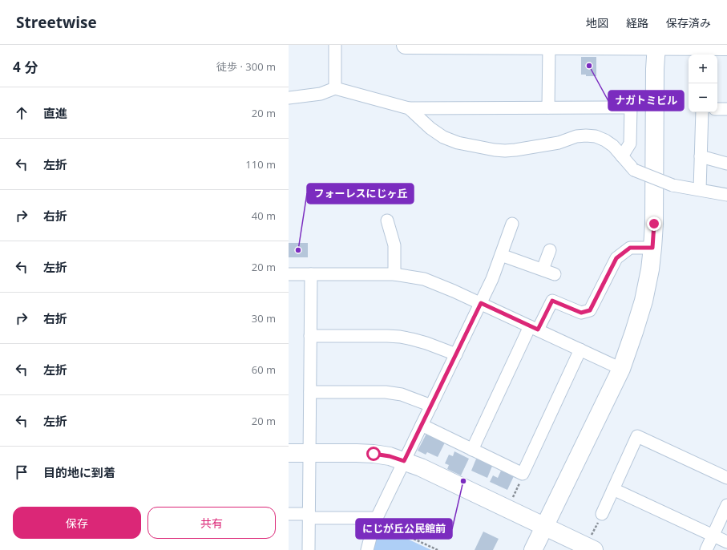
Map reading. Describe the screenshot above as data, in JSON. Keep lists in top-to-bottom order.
{
  "places": ["ナガトミビル", "フォーレスにじヶ丘", "にじが丘公民館前"],
  "page": {
    "header": "Streetwise",
    "nav": ["地図", "経路", "保存済み"],
    "heading": ["4 分", "徒歩 · 300 m"],
    "map_buttons": ["+", "−"],
    "list": [
      ["直進", "20 m"],
      ["左折", "110 m"],
      ["右折", "40 m"],
      ["左折", "20 m"],
      ["右折", "30 m"],
      ["左折", "60 m"],
      ["左折", "20 m"],
      "目的地に到着"
    ],
    "buttons": ["保存", "共有"]
  }
}
